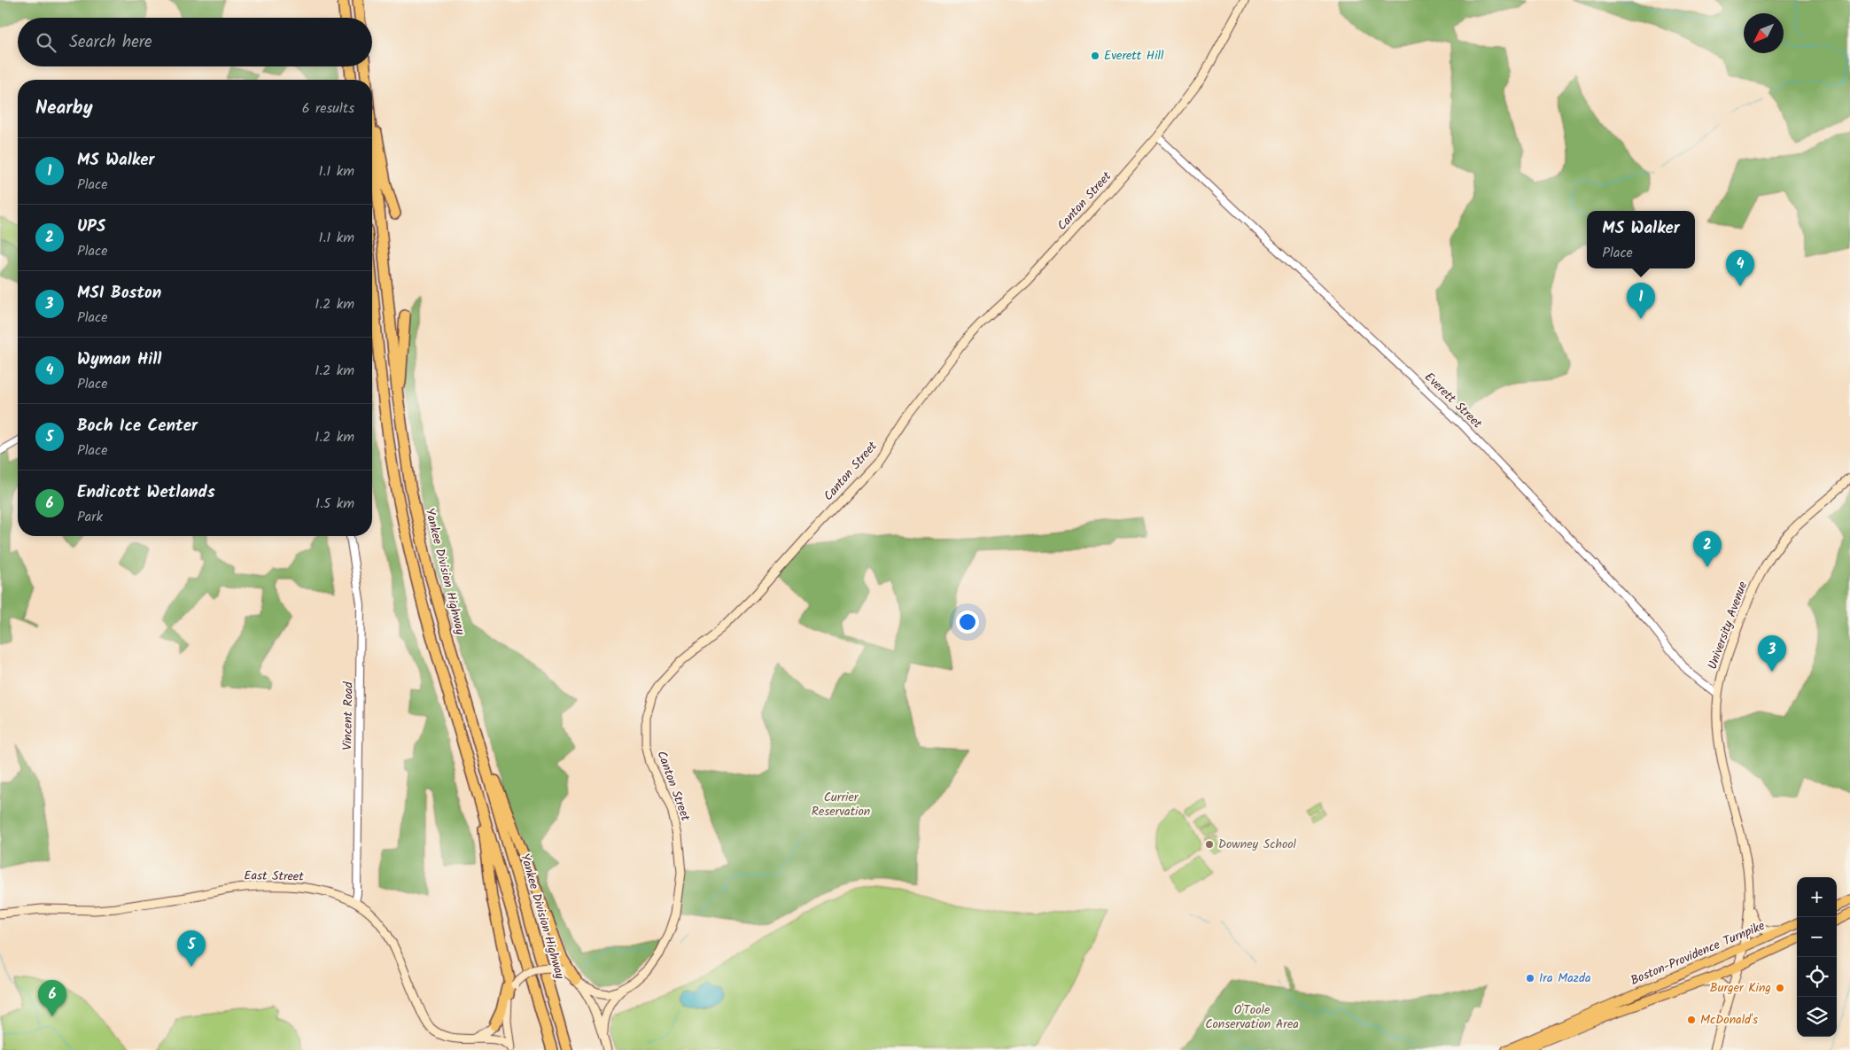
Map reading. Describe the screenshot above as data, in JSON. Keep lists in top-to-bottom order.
{
  "streets": {
    "highway": ["Yankee Division Highway"],
    "main road": [
      "Canton Street",
      "University Avenue",
      "East Street",
      "Boston-Providence Turnpike"
    ],
    "street": ["Everett Street", "Vincent Road"]
  },
  "crossings": [
    ["Canton Street", "Everett Street"],
    ["Everett Street", "University Avenue"],
    ["University Avenue", "Boston-Providence Turnpike"],
    ["Vincent Road", "East Street"]
  ],
  "parks": ["Currier Reservation", "O'Toole Conservation Area"],
  "places": [
    "Everett Hill",
    "Downey School",
    "Ira Mazda",
    "Burger King",
    "McDonald's"
  ],
  "north": "bottom left",
  "page": {
    "search": "Search here",
    "heading": ["Nearby", "6 results"],
    "list": [
      {
        "mark": "1",
        "name": "MS Walker",
        "note": "Place",
        "value": "1.1 km"
      },
      {
        "mark": "2",
        "name": "UPS",
        "note": "Place",
        "value": "1.1 km"
      },
      {
        "mark": "3",
        "name": "MSI Boston",
        "note": "Place",
        "value": "1.2 km"
      },
      {
        "mark": "4",
        "name": "Wyman Hill",
        "note": "Place",
        "value": "1.2 km"
      },
      {
        "mark": "5",
        "name": "Boch Ice Center",
        "note": "Place",
        "value": "1.2 km"
      },
      {
        "mark": "6",
        "name": "Endicott Wetlands",
        "note": "Park",
        "value": "1.5 km"
      }
    ],
    "popup": ["MS Walker", "Place"],
    "pins": [
      "4",
      "1",
      "2",
      "3",
      "5",
      "6"
    ],
    "map_buttons": ["+", "−"]
  }
}
